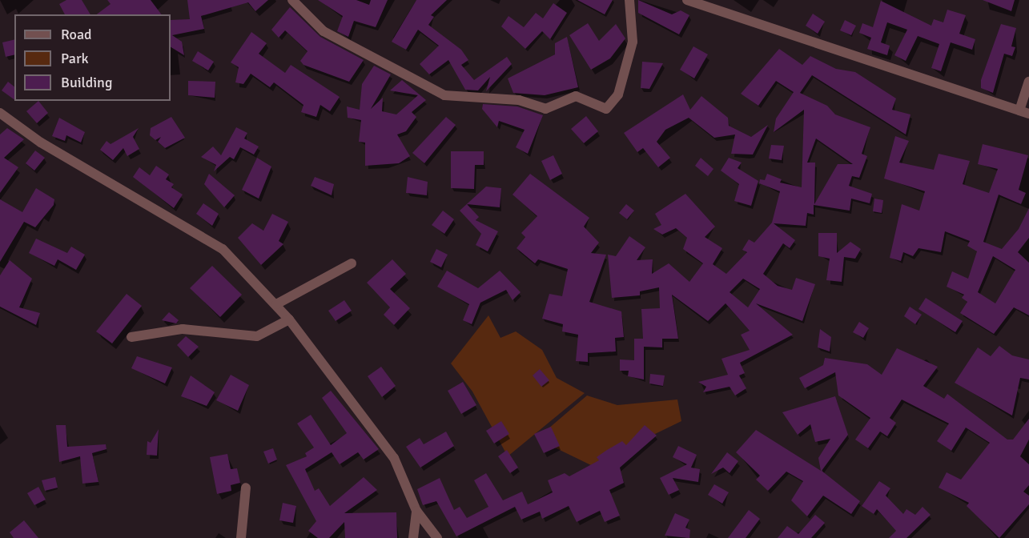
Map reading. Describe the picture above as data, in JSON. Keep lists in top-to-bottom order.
{
  "legend": ["Road", "Park", "Building"]
}
